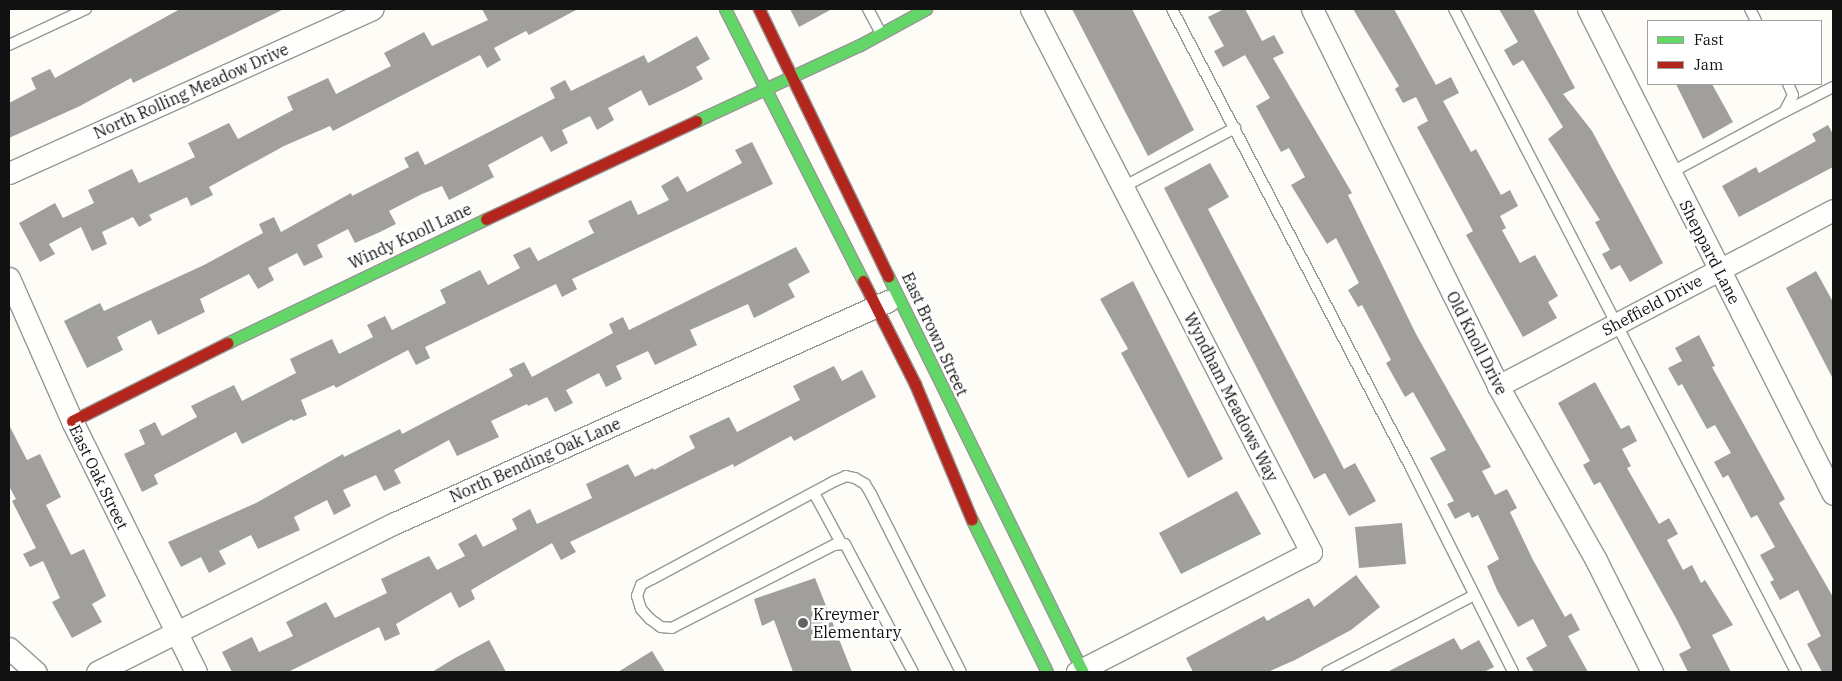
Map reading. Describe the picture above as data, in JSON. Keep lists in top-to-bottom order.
{
  "streets": {
    "main road": ["Windy Knoll Lane", "East Brown Street"],
    "street": [
      "North Rolling Meadow Drive",
      "Sheppard Lane",
      "Sheffield Drive",
      "Old Knoll Drive",
      "Wyndham Meadows Way",
      "North Bending Oak Lane",
      "East Oak Street"
    ]
  },
  "crossings": [
    ["Windy Knoll Lane", "East Oak Street"],
    ["Sheppard Lane", "Sheffield Drive"],
    ["Sheffield Drive", "Old Knoll Drive"],
    ["East Brown Street", "Wyndham Meadows Way"],
    ["East Brown Street", "North Bending Oak Lane"],
    ["North Bending Oak Lane", "East Oak Street"]
  ],
  "places": ["Kreymer Elementary"],
  "legend": ["Fast", "Jam"]
}
